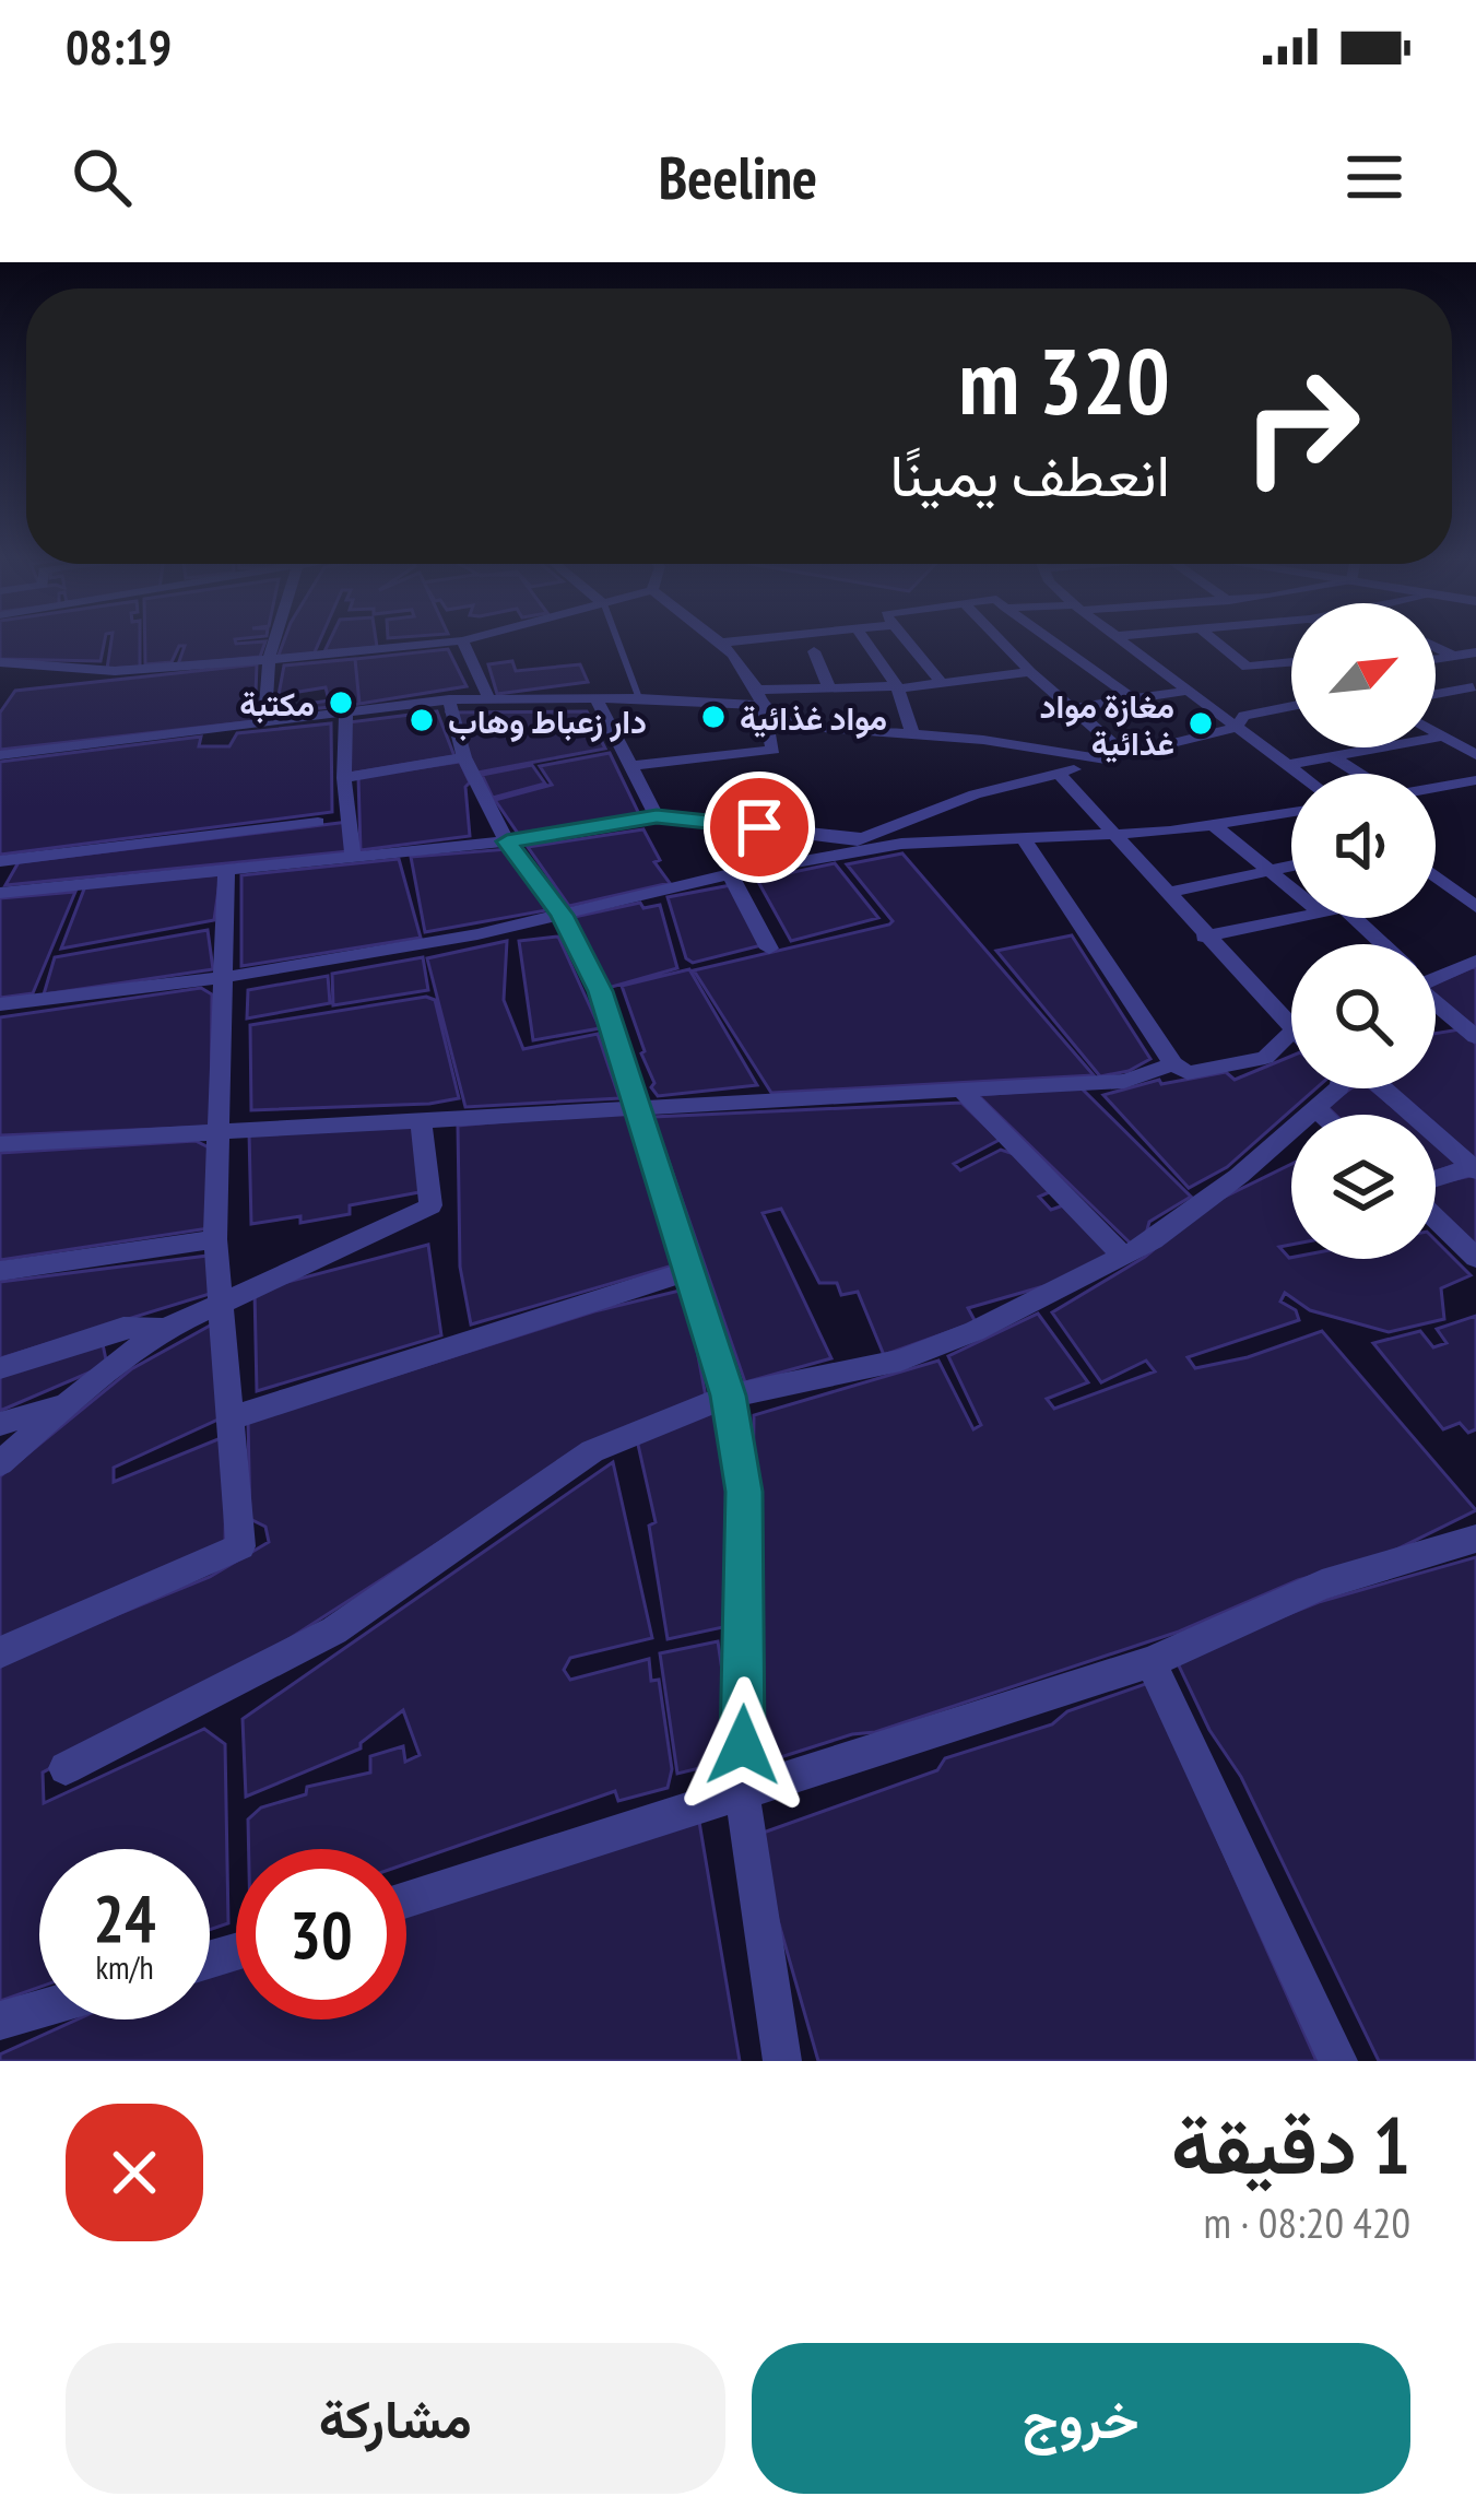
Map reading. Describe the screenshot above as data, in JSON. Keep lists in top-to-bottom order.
{
  "places": [
    "مكتبة",
    "مواد غذائية",
    "دار زعباط وهاب",
    "مغازة مواد غذائية"
  ],
  "north": "top right",
  "page": {
    "status": "08:19",
    "header": "Beeline",
    "turn": ["320 m", "انعطف يمينًا"],
    "speed": "24 km/h",
    "limit": "30",
    "heading": ["1 دقيقة", "420 m · 08:20"],
    "buttons": ["خروج", "مشاركة"]
  }
}
